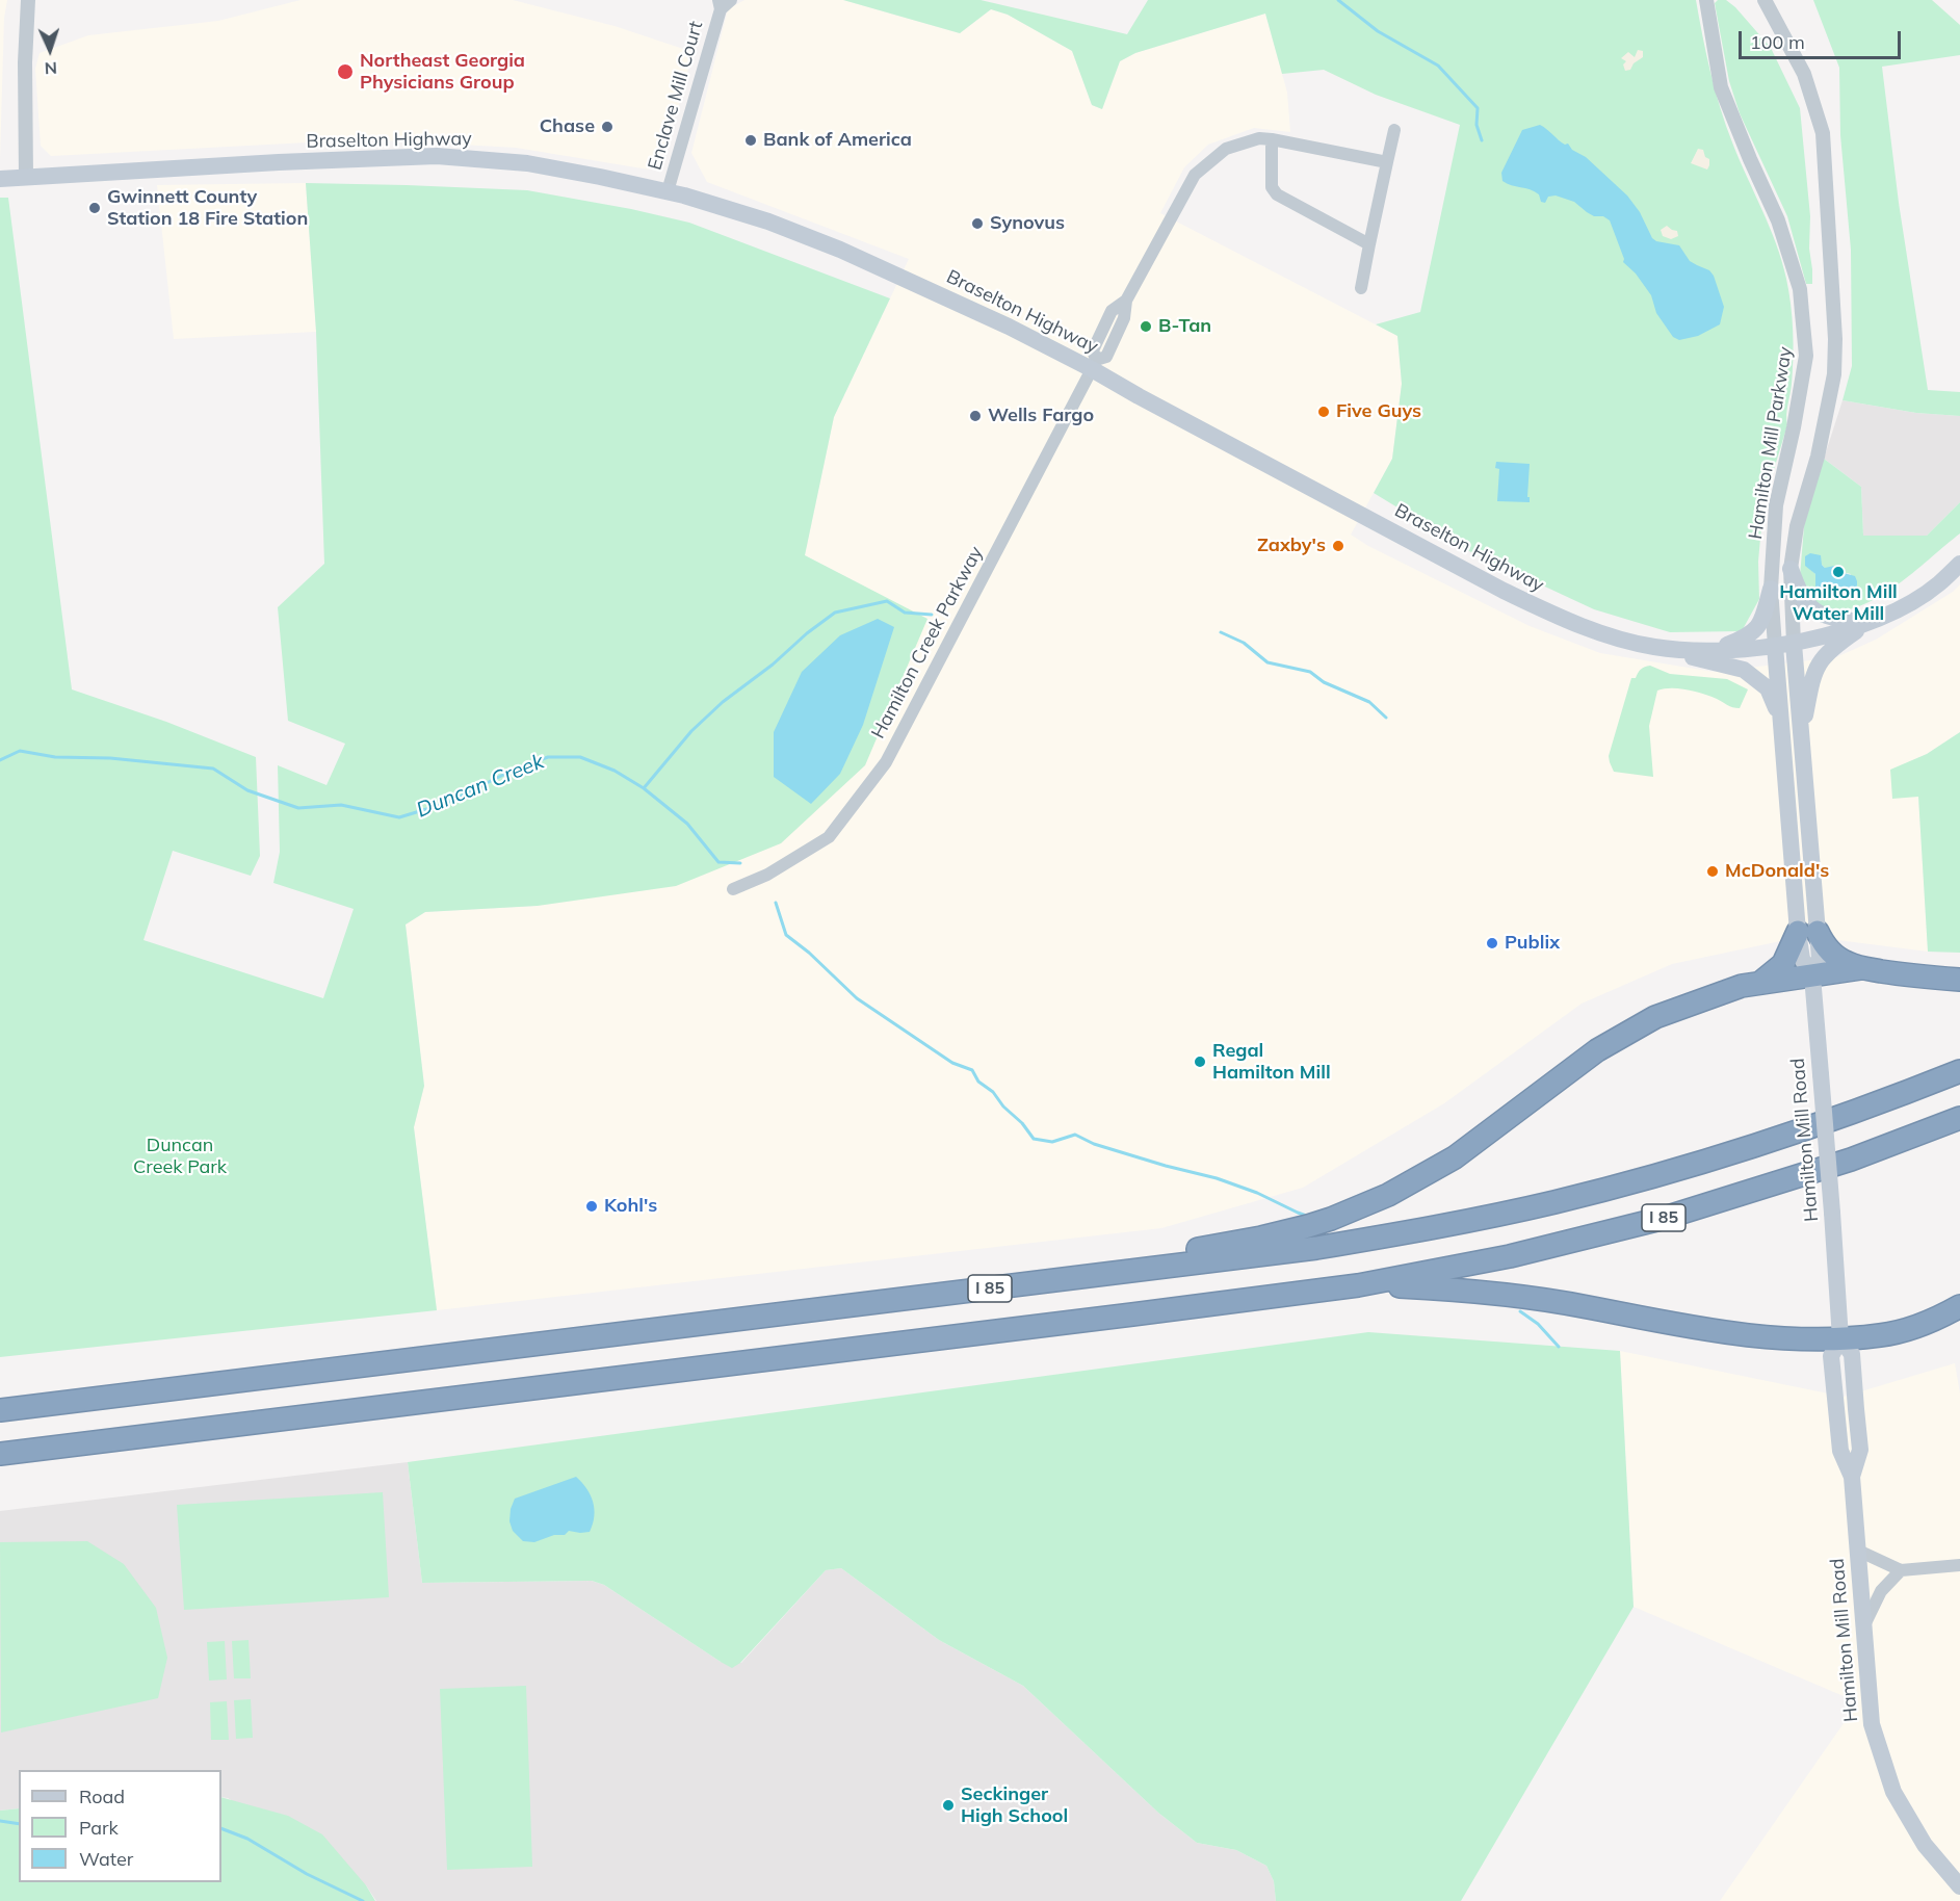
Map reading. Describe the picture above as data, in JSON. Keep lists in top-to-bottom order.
{
  "streets": {
    "highway": ["I 85"],
    "main road": ["Braselton Highway", "Hamilton Mill Road"],
    "street": ["Enclave Mill Court", "Hamilton Mill Parkway", "Hamilton Creek Parkway"]
  },
  "crossings": [
    ["Enclave Mill Court", "Braselton Highway"],
    ["Braselton Highway", "Hamilton Mill Parkway"],
    ["Braselton Highway", "Hamilton Creek Parkway"],
    ["Braselton Highway", "Hamilton Mill Road"],
    ["Hamilton Mill Parkway", "Hamilton Mill Road"]
  ],
  "water": ["Duncan Creek"],
  "parks": ["Duncan Creek Park"],
  "places": [
    "Northeast Georgia Physicians Group",
    "Chase",
    "Bank of America",
    "Gwinnett County Station 18 Fire Station",
    "Synovus",
    "B-Tan",
    "Five Guys",
    "Wells Fargo",
    "Zaxby's",
    "Hamilton Mill Water Mill",
    "McDonald's",
    "Publix",
    "Regal Hamilton Mill",
    "Kohl's",
    "Seckinger High School"
  ],
  "legend": ["Road", "Park", "Water"],
  "scale_bar": "100 m",
  "north": "bottom"
}
